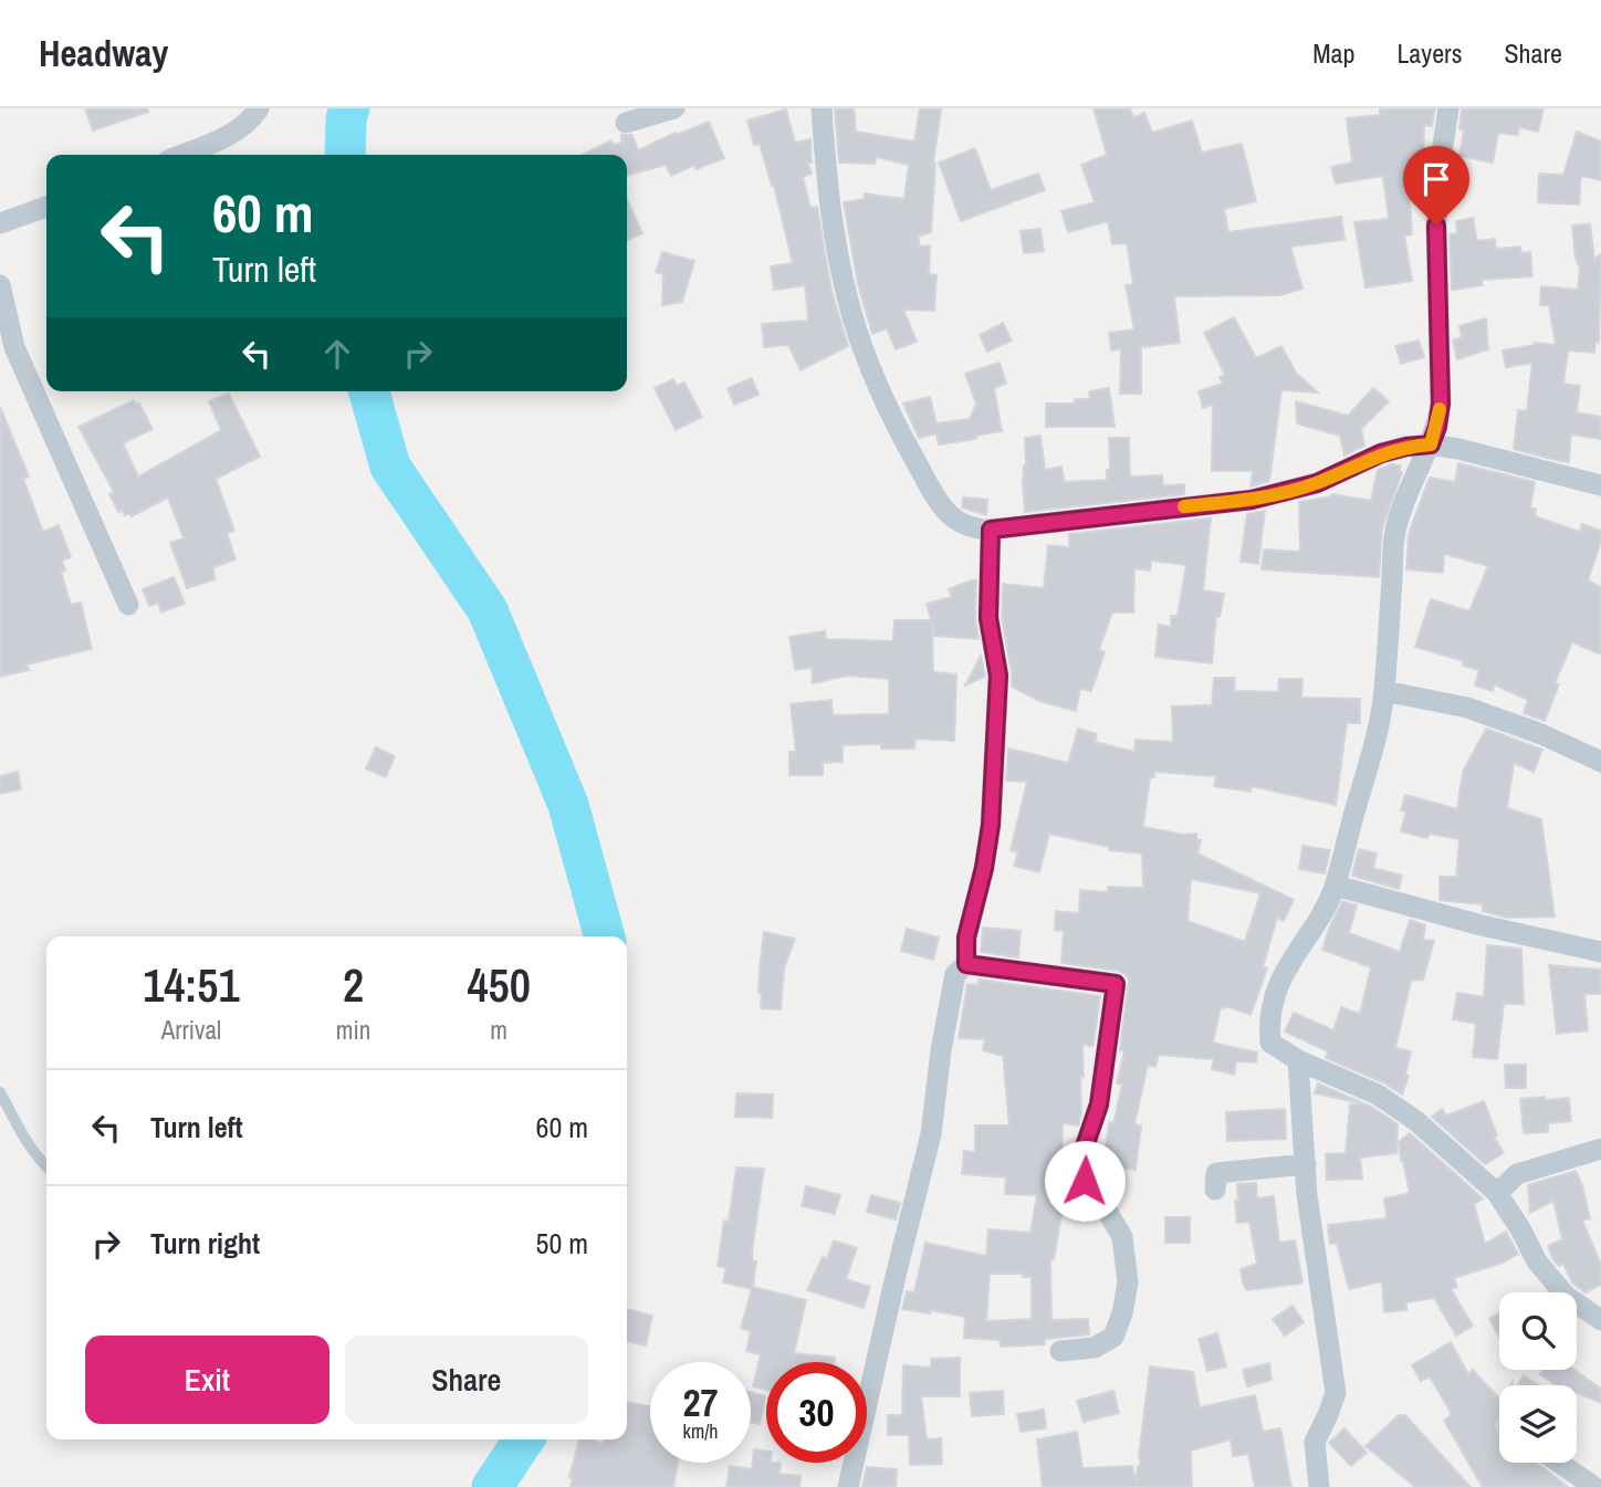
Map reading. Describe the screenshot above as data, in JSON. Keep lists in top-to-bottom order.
{
  "page": {
    "header": "Headway",
    "nav": ["Map", "Layers", "Share"],
    "turn": ["60 m", "Turn left"],
    "eta": [
      "14:51",
      "Arrival",
      "2",
      "min",
      "450",
      "m"
    ],
    "list": [
      {
        "name": "Turn left",
        "value": "60 m"
      },
      {
        "name": "Turn right",
        "value": "50 m"
      }
    ],
    "buttons": ["Exit", "Share"],
    "speed": "27 km/h",
    "limit": "30"
  }
}
